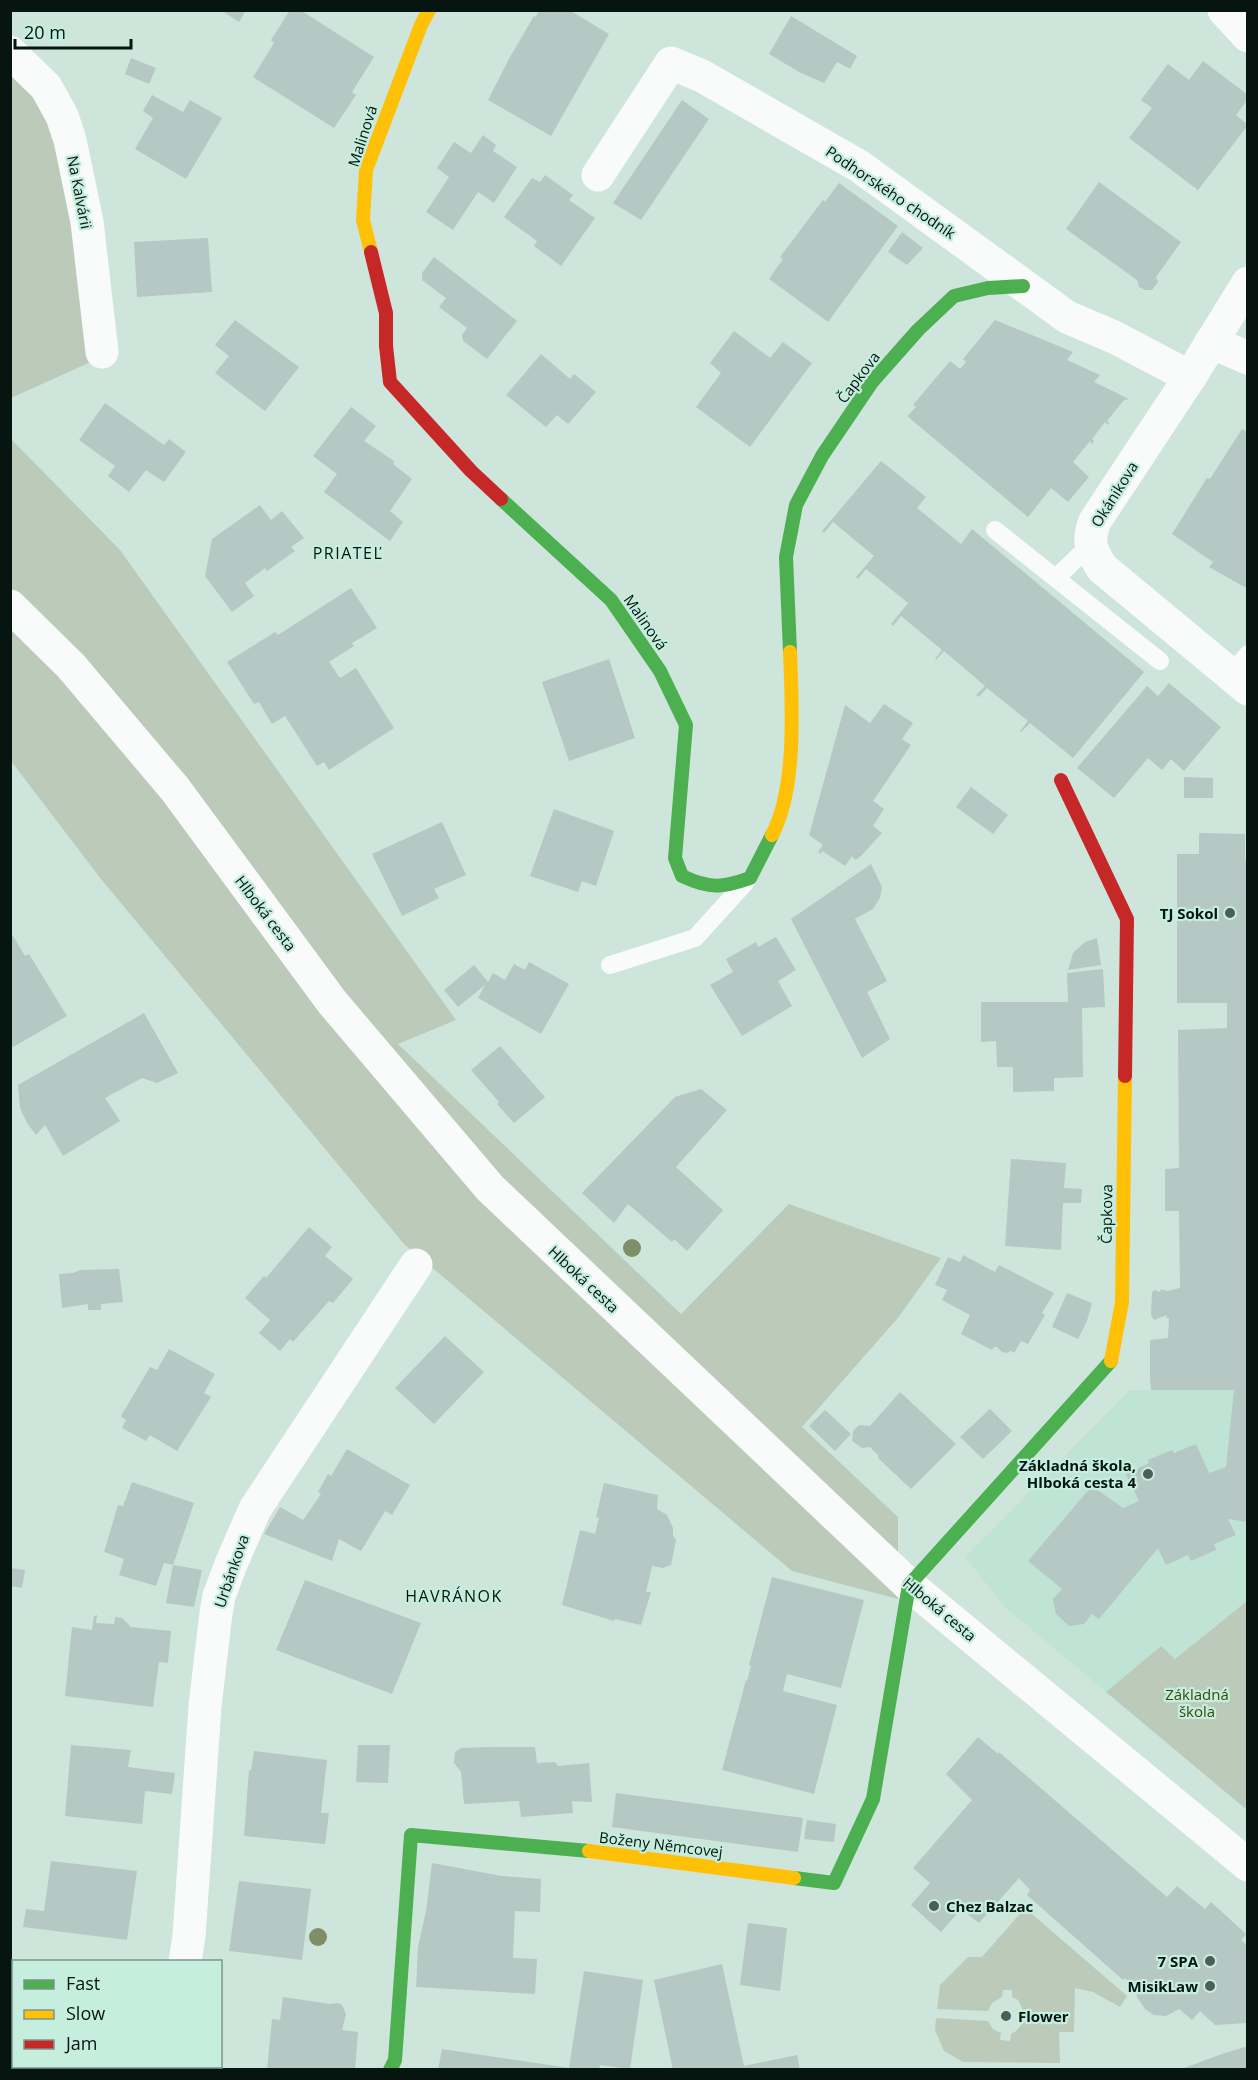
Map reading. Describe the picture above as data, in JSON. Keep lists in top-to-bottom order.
{
  "streets": {
    "street": [
      "Malinová",
      "Na Kalvárii",
      "Podhorského chodník",
      "Čapkova",
      "Okánikova",
      "Hlboká cesta",
      "Urbánkova",
      "Boženy Němcovej"
    ]
  },
  "crossings": [
    ["Malinová", "Čapkova"],
    ["Podhorského chodník", "Čapkova"],
    ["Podhorského chodník", "Okánikova"],
    ["Čapkova", "Hlboká cesta"],
    ["Čapkova", "Boženy Němcovej"],
    ["Hlboká cesta", "Boženy Němcovej"]
  ],
  "districts": ["PRIATEĽ", "HAVRÁNOK"],
  "parks": ["Základná škola"],
  "places": [
    "TJ Sokol",
    "Základná škola, Hlboká cesta 4",
    "Chez Balzac",
    "7 SPA",
    "MisikLaw",
    "Flower"
  ],
  "legend": ["Fast", "Slow", "Jam"],
  "scale_bar": "20 m"
}
